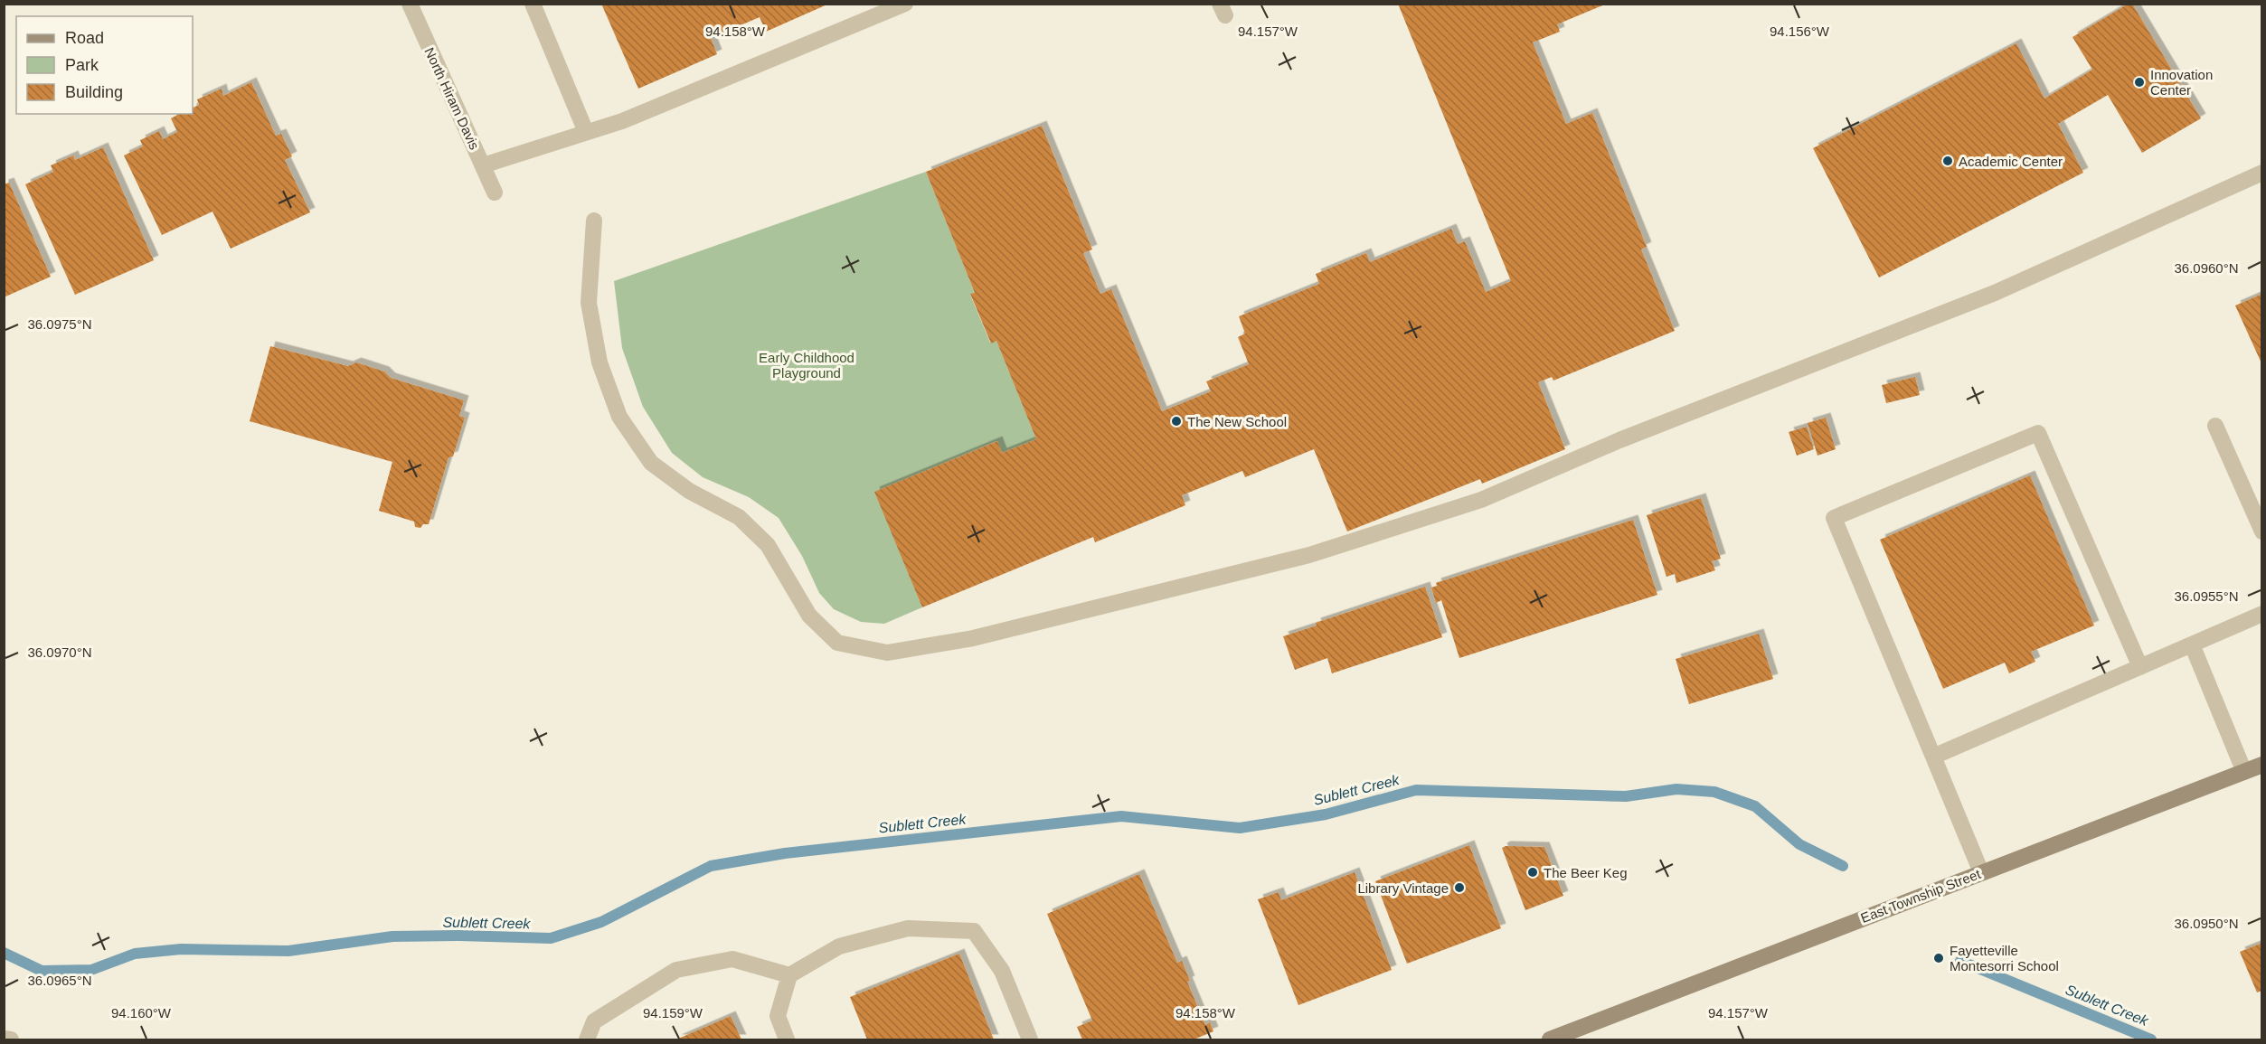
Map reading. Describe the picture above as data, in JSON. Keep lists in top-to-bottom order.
{
  "streets": {
    "street": ["North Hiram Davis", "East Township Street"]
  },
  "water": ["Sublett Creek"],
  "parks": ["Early Childhood Playground"],
  "places": [
    "Innovation Center",
    "Academic Center",
    "The New School",
    "The Beer Keg",
    "Library Vintage",
    "Fayetteville Montesorri School"
  ],
  "legend": ["Road", "Park", "Building"],
  "coordinates": [
    "94.158°W",
    "94.157°W",
    "94.156°W",
    "36.0960°N",
    "36.0975°N",
    "36.0955°N",
    "36.0970°N",
    "36.0950°N",
    "36.0965°N",
    "94.160°W",
    "94.159°W"
  ]
}
